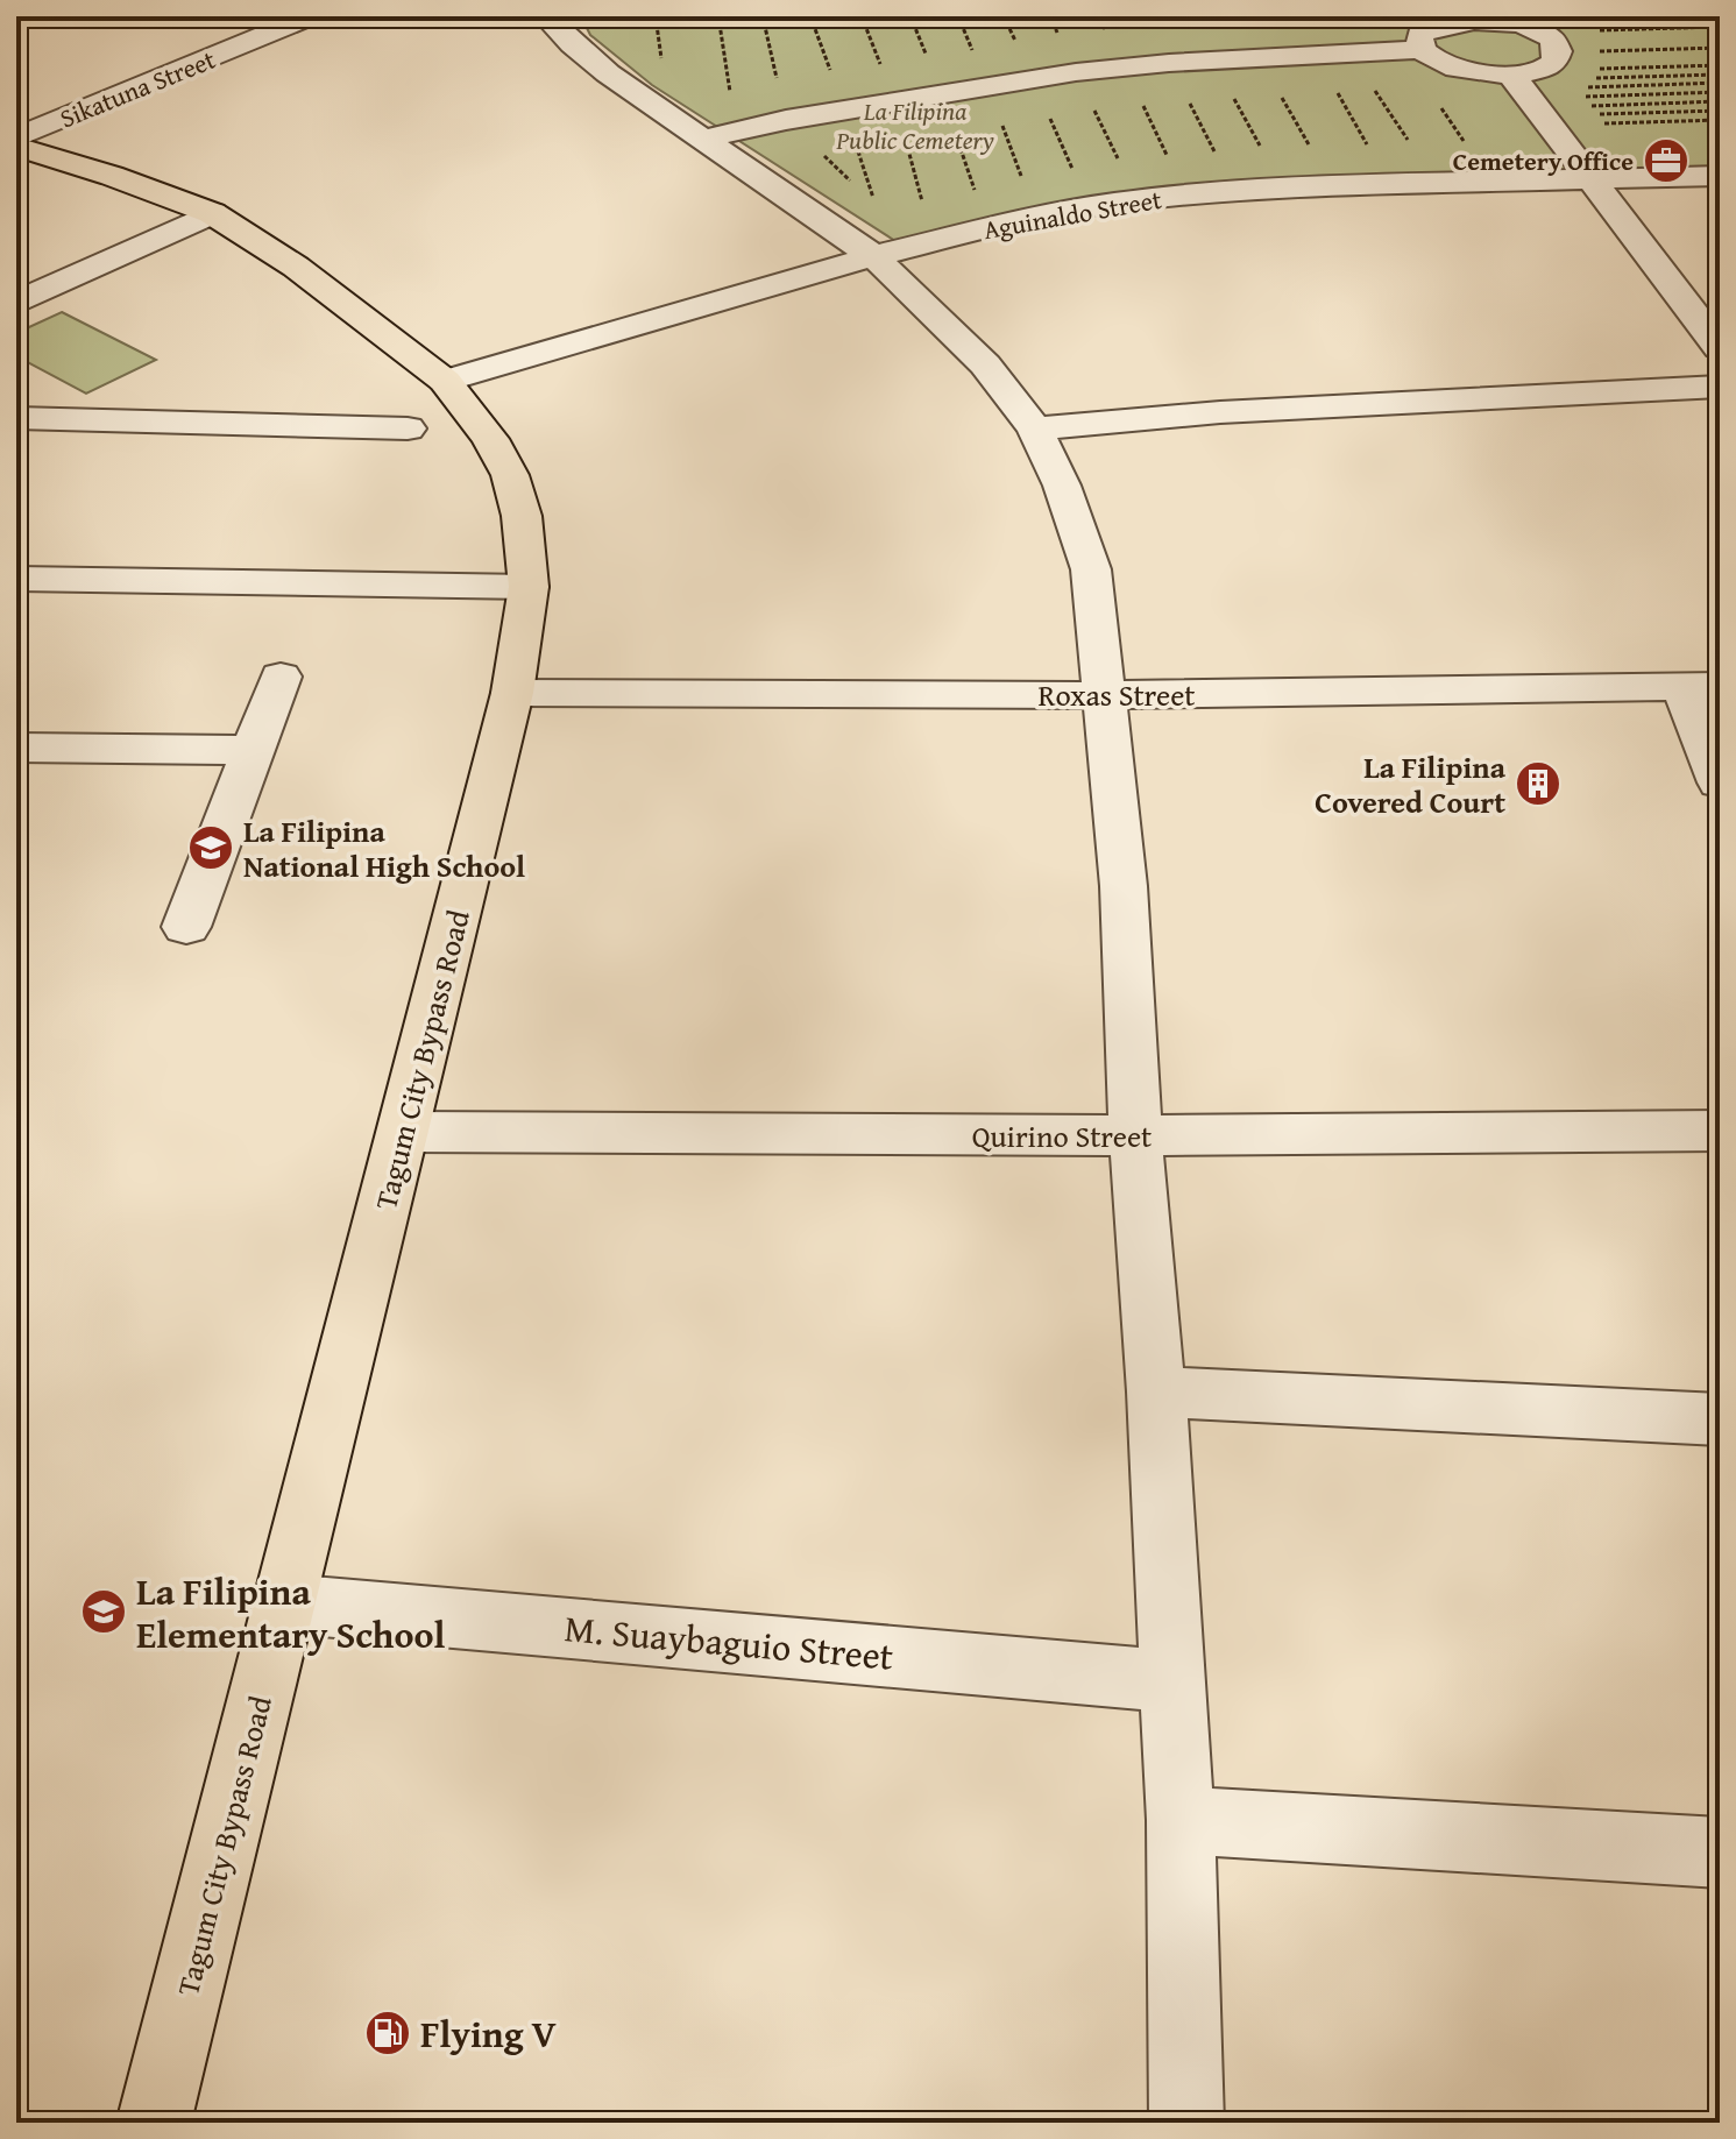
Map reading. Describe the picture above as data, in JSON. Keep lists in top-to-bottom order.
{
  "streets": {
    "main road": ["Tagum City Bypass Road"],
    "street": [
      "Sikatuna Street",
      "Aguinaldo Street",
      "Roxas Street",
      "Quirino Street",
      "M. Suaybaguio Street"
    ]
  },
  "crossings": [
    ["Aguinaldo Street", "Tagum City Bypass Road"],
    ["Roxas Street", "Tagum City Bypass Road"],
    ["Tagum City Bypass Road", "Quirino Street"],
    ["Tagum City Bypass Road", "M. Suaybaguio Street"]
  ],
  "parks": ["La Filipina Public Cemetery"],
  "places": {
    "office": ["Cemetery Office"],
    "building": ["La Filipina Covered Court"],
    "school or university": ["La Filipina National High School", "La Filipina Elementary School"],
    "fuel station": ["Flying V"]
  }
}
